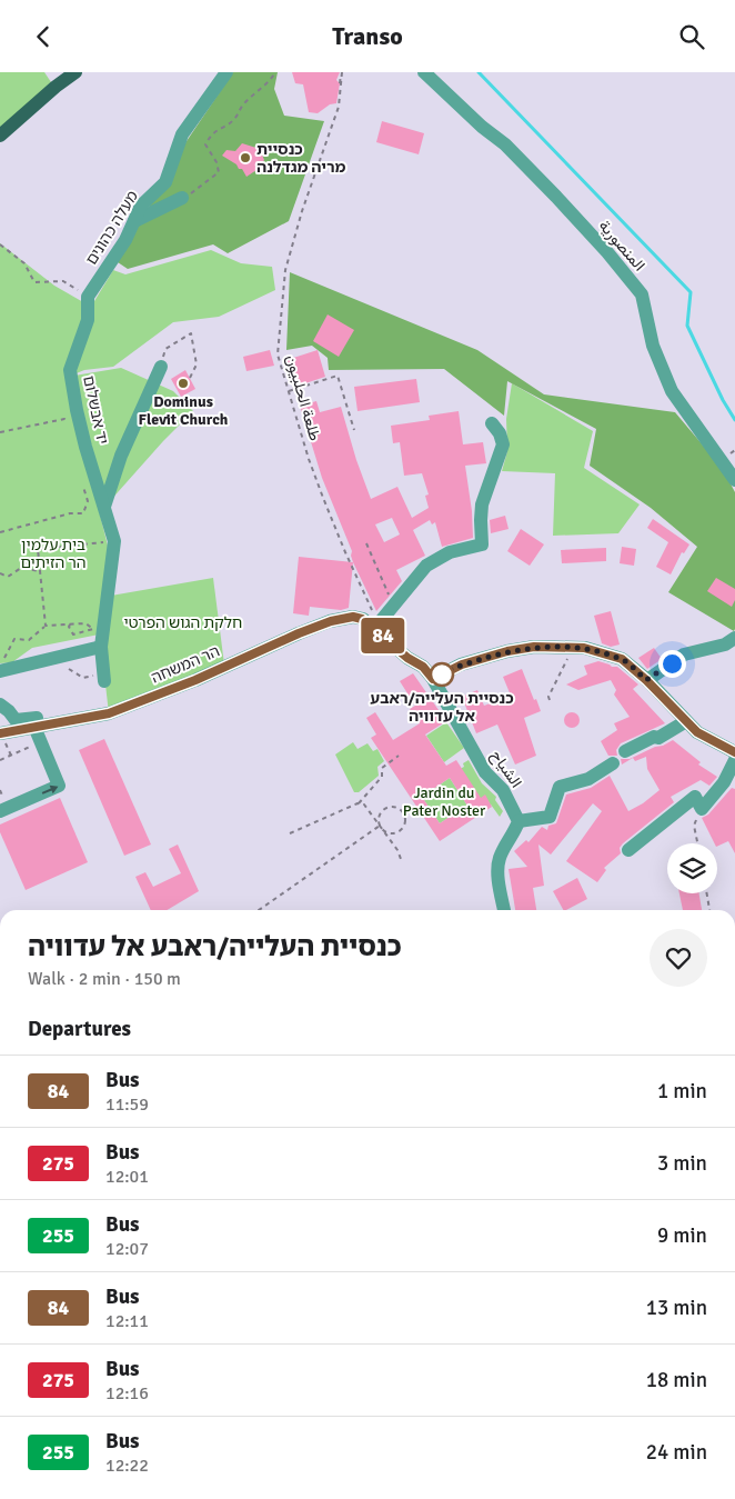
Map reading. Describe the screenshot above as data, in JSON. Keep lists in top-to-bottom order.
{
  "streets": {
    "street": [
      "מעלה כהונים",
      "المنصورية",
      "יד אבשלום",
      "הר המשחה",
      "الشياح"
    ],
    "path": ["طلعة الحلبيون"]
  },
  "crossings": [
    ["מעלה כהונים", "יד אבשלום"],
    ["طلعة الحلبيون", "הר המשחה"],
    ["הר המשחה", "الشياح"]
  ],
  "parks": ["בית עלמין הר הזיתים", "חלקת הגוש הפרטי", "Jardin du Pater Noster"],
  "places": ["כנסיית מריה מגדלנה", "Dominus Flevit Church", "כנסיית העלייה/ראבע אל עדוויה"],
  "lines": ["bus line 84"],
  "page": {
    "header": "Transo",
    "on_map": "84",
    "heading": [
      ["כנסיית העלייה/ראבע אל עדוויה", "Walk · 2 min · 150 m"],
      "Departures"
    ],
    "list": [
      {
        "mark": "84",
        "name": "Bus",
        "note": "11:59",
        "value": "1 min"
      },
      {
        "mark": "275",
        "name": "Bus",
        "note": "12:01",
        "value": "3 min"
      },
      {
        "mark": "255",
        "name": "Bus",
        "note": "12:07",
        "value": "9 min"
      },
      {
        "mark": "84",
        "name": "Bus",
        "note": "12:11",
        "value": "13 min"
      },
      {
        "mark": "275",
        "name": "Bus",
        "note": "12:16",
        "value": "18 min"
      },
      {
        "mark": "255",
        "name": "Bus",
        "note": "12:22",
        "value": "24 min"
      }
    ]
  }
}
